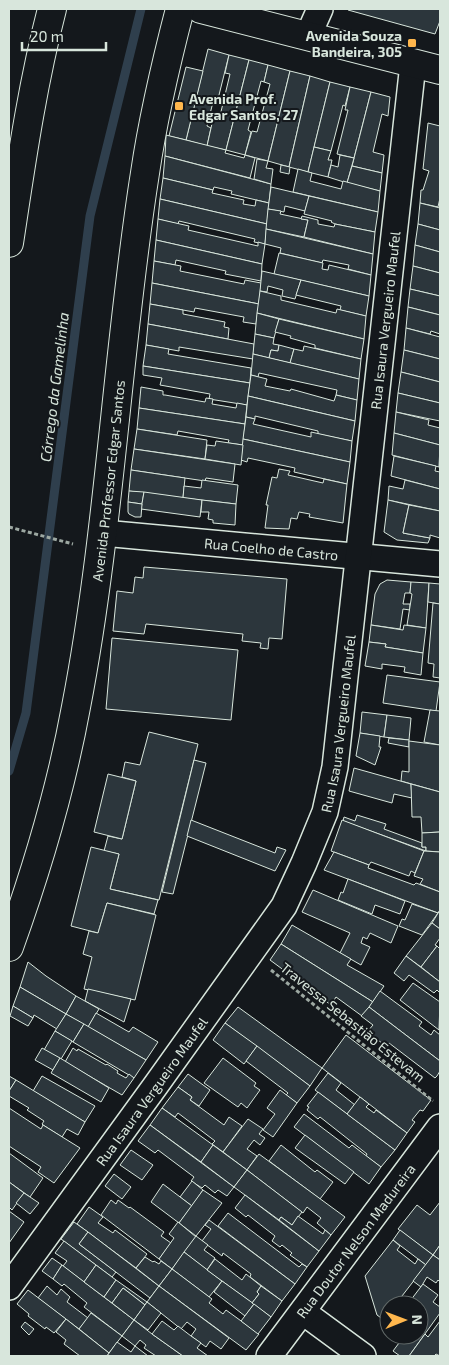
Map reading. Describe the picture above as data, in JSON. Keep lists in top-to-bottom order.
{
  "streets": {
    "main road": ["Avenida Professor Edgar Santos"],
    "street": ["Rua Isaura Vergueiro Maufel", "Rua Coelho de Castro", "Rua Doutor Nelson Madureira"],
    "path": ["Travessa Sebastião Estevam"]
  },
  "crossings": [
    ["Rua Isaura Vergueiro Maufel", "Rua Coelho de Castro"],
    ["Rua Isaura Vergueiro Maufel", "Travessa Sebastião Estevam"],
    ["Avenida Professor Edgar Santos", "Rua Coelho de Castro"]
  ],
  "water": ["Córrego da Gamelinha"],
  "places": {
    "transit": ["Avenida Souza Bandeira, 305", "Avenida Prof. Edgar Santos, 27"]
  },
  "scale_bar": "20 m",
  "north": "right"
}
